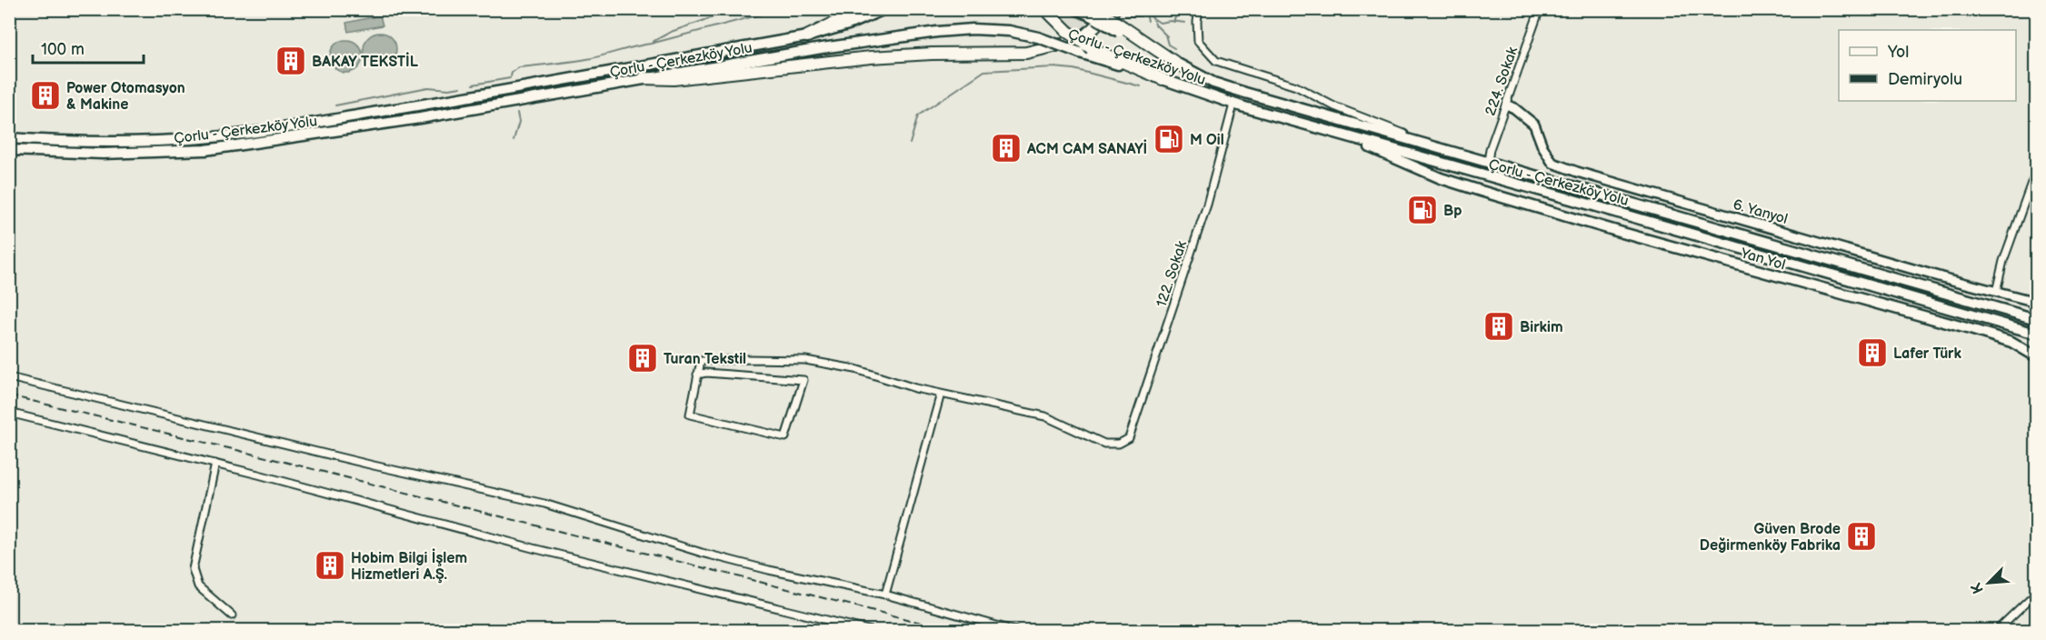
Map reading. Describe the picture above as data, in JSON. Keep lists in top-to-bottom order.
{
  "streets": {
    "main road": ["Çorlu - Çerkezköy Yolu", "6. Yanyol", "Yan Yol"],
    "street": ["224. Sokak", "122. Sokak"]
  },
  "crossings": [
    ["Çorlu - Çerkezköy Yolu", "224. Sokak"],
    ["Çorlu - Çerkezköy Yolu", "Yan Yol"],
    ["Çorlu - Çerkezköy Yolu", "122. Sokak"],
    ["224. Sokak", "6. Yanyol"]
  ],
  "places": {
    "building": [
      "BAKAY TEKSTİL",
      "Power Otomasyon & Makine",
      "ACM CAM SANAYİ",
      "Birkim",
      "Lafer Türk",
      "Turan Tekstil",
      "Güven Brode Değirmenköy Fabrika",
      "Hobim Bilgi İşlem Hizmetleri A.Ş."
    ],
    "fuel station": ["M Oil", "Bp"]
  },
  "legend": ["Yol", "Demiryolu"],
  "scale_bar": "100 m",
  "north": "bottom left"
}
